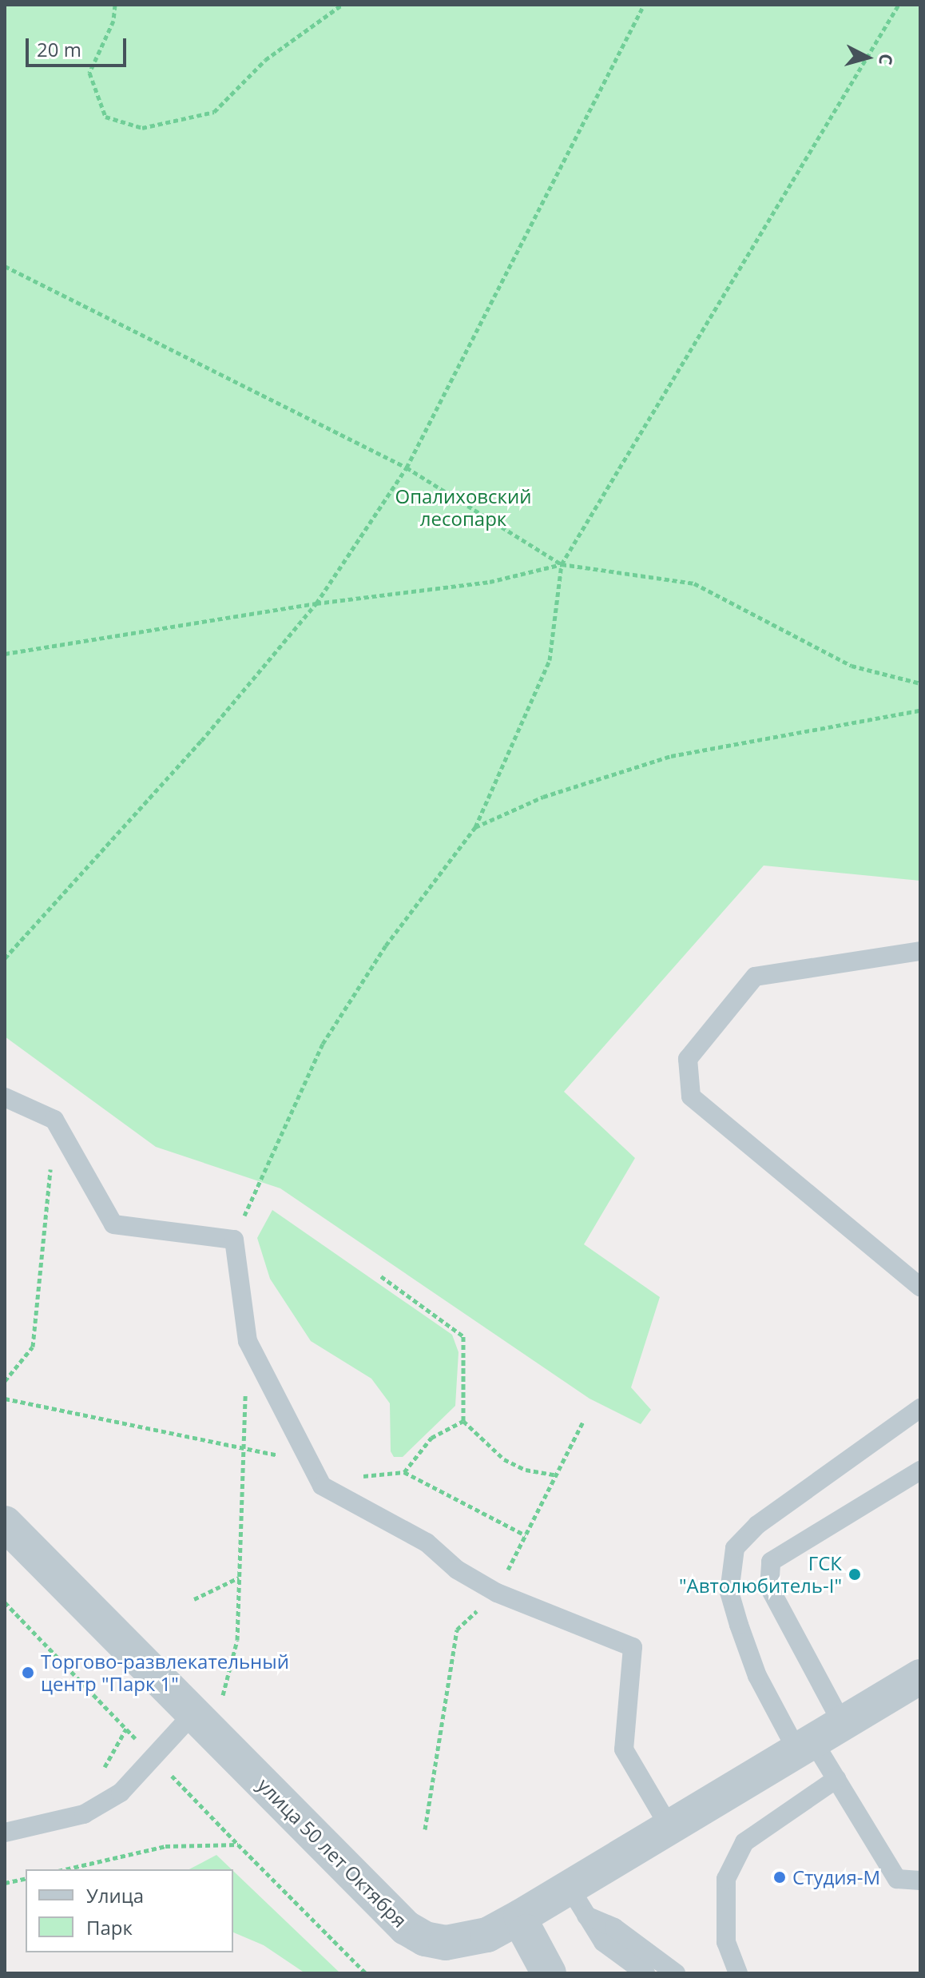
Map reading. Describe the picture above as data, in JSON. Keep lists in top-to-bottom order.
{
  "streets": {
    "street": ["улица 50 лет Октября"]
  },
  "parks": ["Опалиховский лесопарк"],
  "places": ["ГСК \"Автолюбитель-I\"", "Торгово-развлекательный центр \"Парк 1\"", "Студия-М"],
  "legend": ["Улица", "Парк"],
  "scale_bar": "20 m",
  "north": "right"
}
